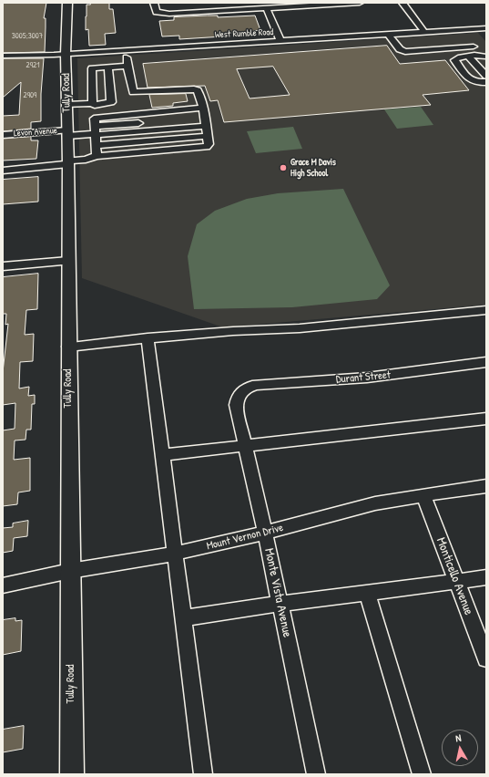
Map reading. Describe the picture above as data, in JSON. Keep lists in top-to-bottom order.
{
  "streets": {
    "main road": ["Tully Road"],
    "street": [
      "West Rumble Road",
      "Levon Avenue",
      "Durant Street",
      "Mount Vernon Drive",
      "Monticello Avenue",
      "Monte Vista Avenue"
    ]
  },
  "crossings": [
    ["West Rumble Road", "Tully Road"],
    ["Tully Road", "Levon Avenue"],
    ["Tully Road", "Mount Vernon Drive"],
    ["Durant Street", "Monte Vista Avenue"],
    ["Mount Vernon Drive", "Monticello Avenue"],
    ["Mount Vernon Drive", "Monte Vista Avenue"]
  ],
  "places": ["Grace M Davis High School"],
  "house_numbers": ["3005;3007", "2921", "2909"],
  "north": "top"
}
